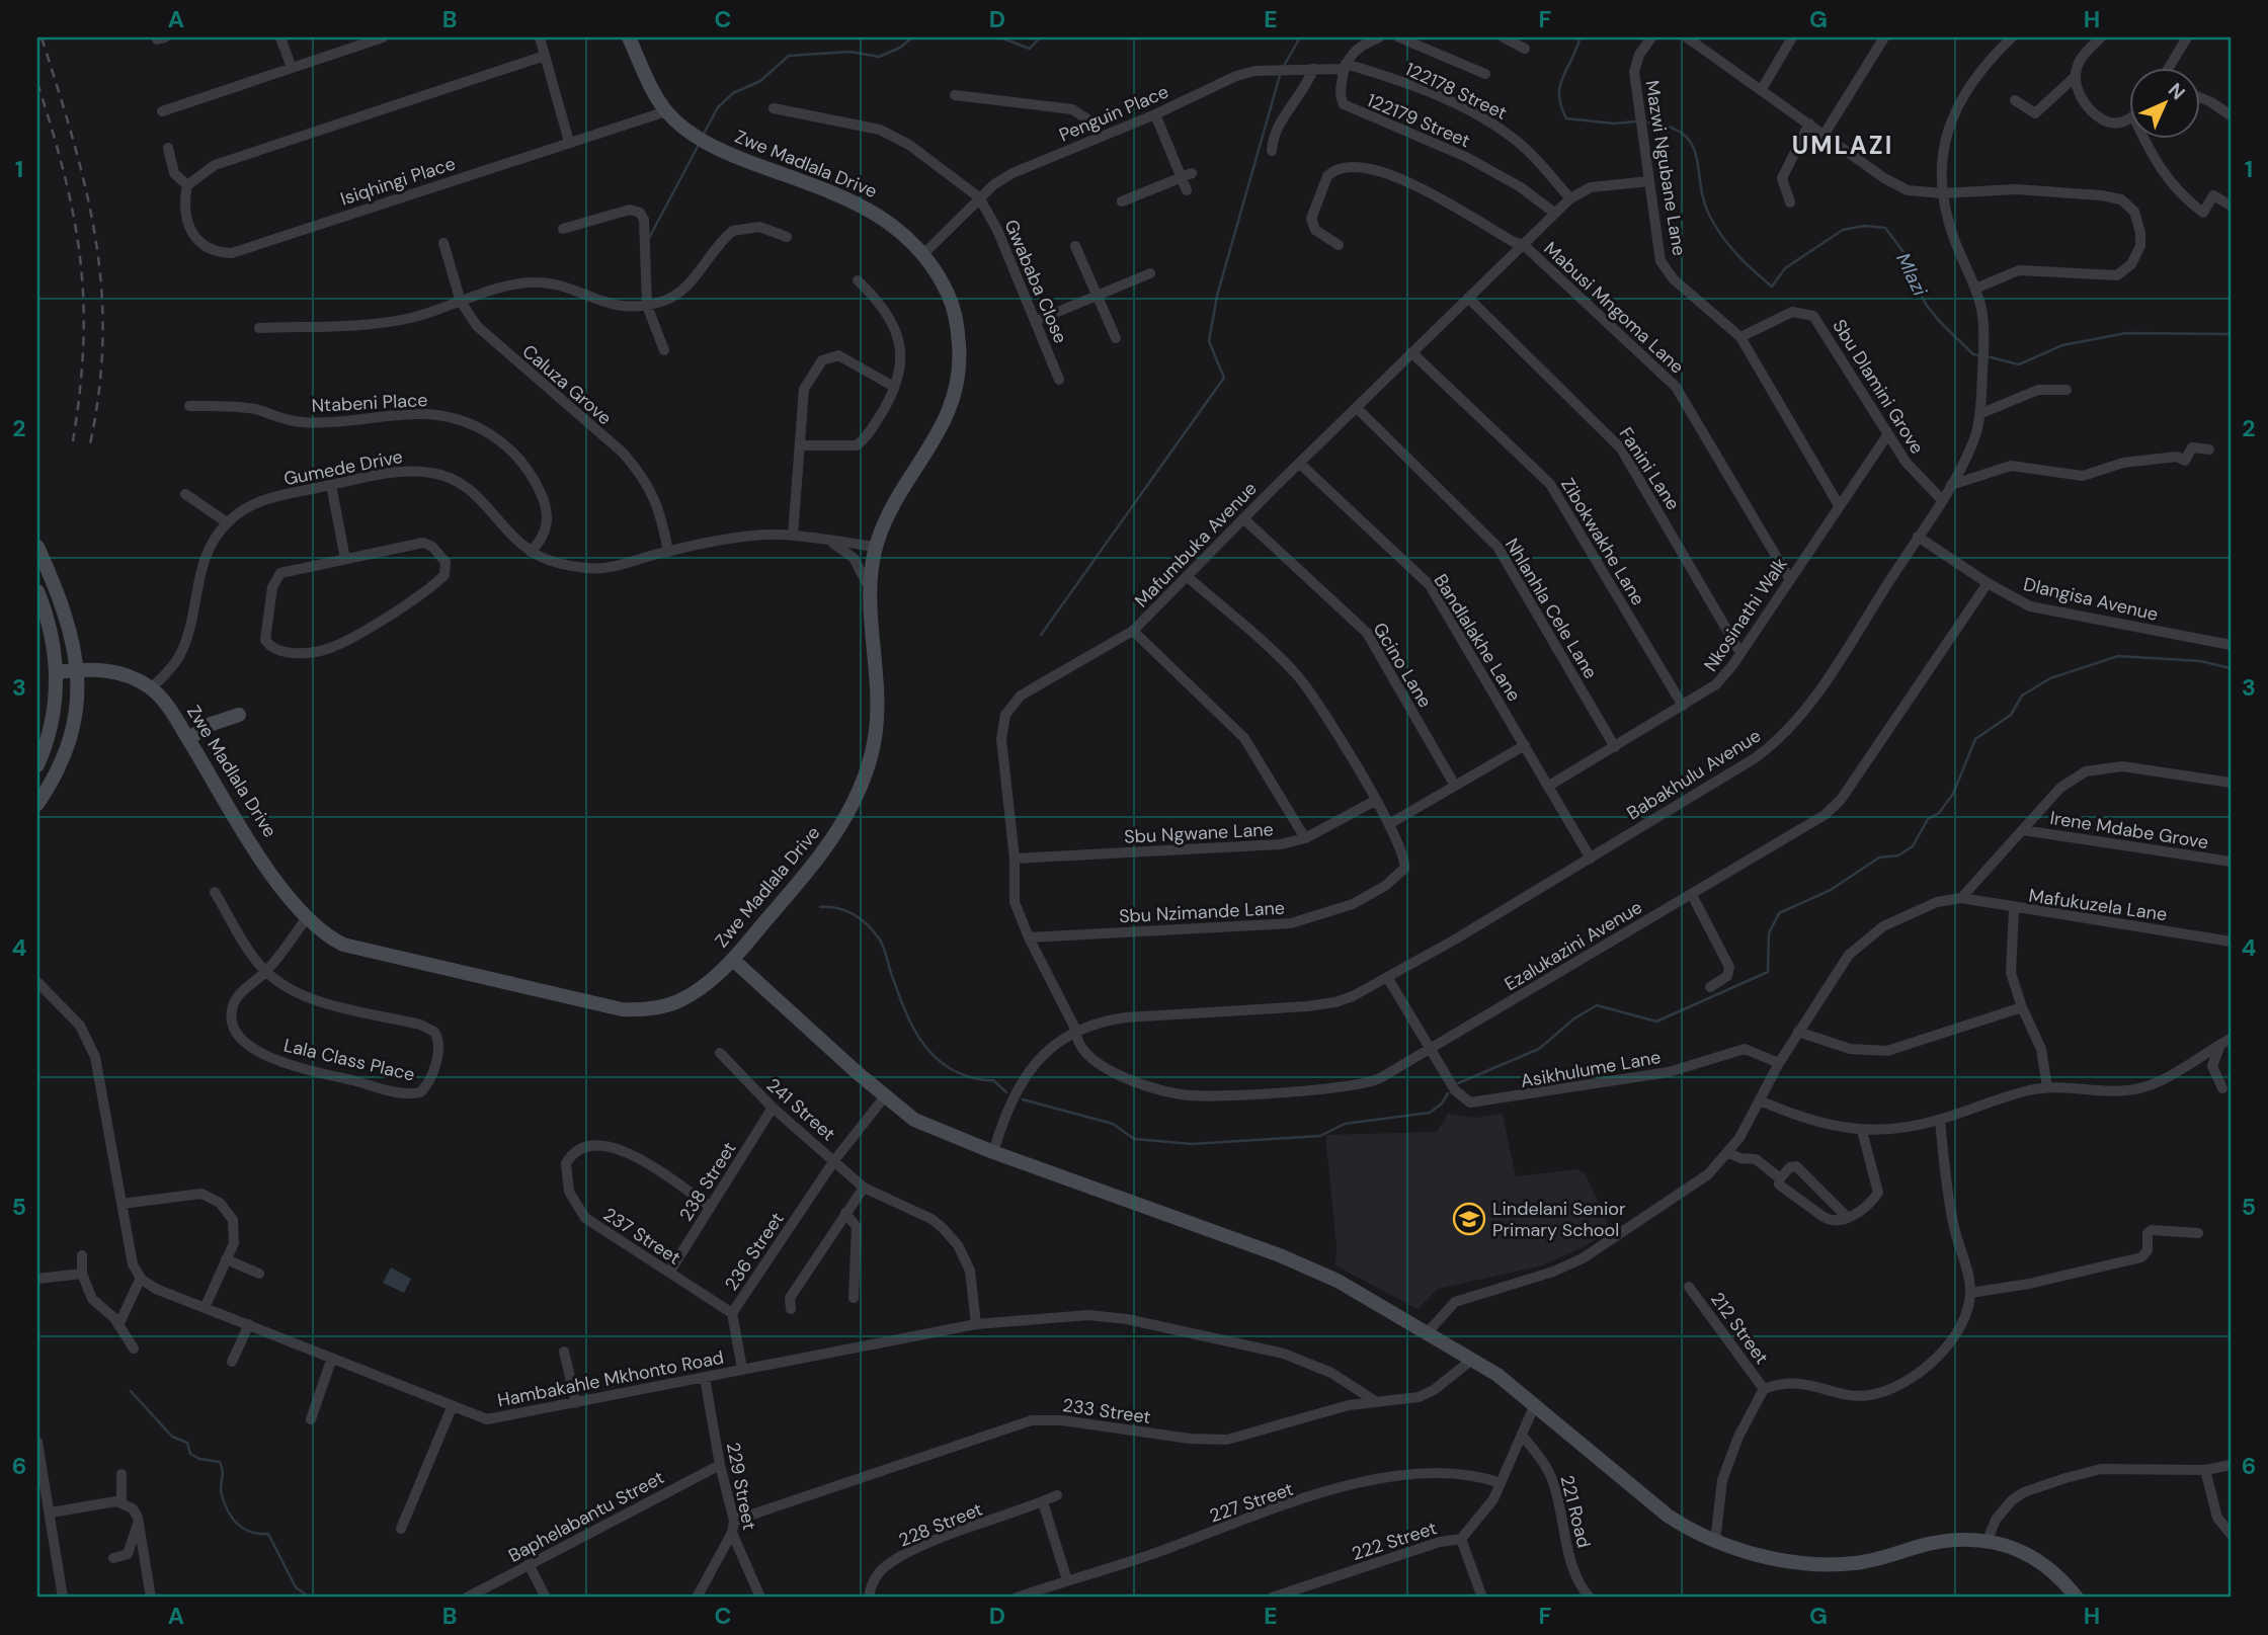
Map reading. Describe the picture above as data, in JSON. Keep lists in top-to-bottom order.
{
  "streets": {
    "street": [
      "122178 Street",
      "Penguin Place",
      "122179 Street",
      "Zwe Madlala Drive",
      "Mazwi Ngubane Lane",
      "Isiqhingi Place",
      "Gwababa Close",
      "Mabusi Mngoma Lane",
      "Caluza Grove",
      "Sbu Dlamini Grove",
      "Ntabeni Place",
      "Gumede Drive",
      "Fanini Lane",
      "Zibokwakhe Lane",
      "Mafumbuka Avenue",
      "Dlangisa Avenue",
      "Nhlanhla Cele Lane",
      "Nkosinathi Walk",
      "Bandlalakhe Lane",
      "Gcino Lane",
      "Babakhulu Avenue",
      "Irene Mdabe Grove",
      "Sbu Ngwane Lane",
      "Mafukuzela Lane",
      "Sbu Nzimande Lane",
      "Ezalukazini Avenue",
      "Lala Class Place",
      "Asikhulume Lane",
      "241 Street",
      "238 Street",
      "237 Street",
      "236 Street",
      "212 Street",
      "Hambakahle Mkhonto Road",
      "233 Street",
      "229 Street",
      "227 Street",
      "221 Road",
      "Baphelabantu Street",
      "228 Street",
      "222 Street"
    ]
  },
  "crossings": [
    ["122178 Street", "Penguin Place"],
    ["122178 Street", "122179 Street"],
    ["122178 Street", "Mafumbuka Avenue"],
    ["Penguin Place", "122179 Street"],
    ["Penguin Place", "Zwe Madlala Drive"],
    ["Penguin Place", "Gwababa Close"],
    ["122179 Street", "Mafumbuka Avenue"],
    ["Zwe Madlala Drive", "Isiqhingi Place"],
    ["Zwe Madlala Drive", "Gumede Drive"],
    ["Zwe Madlala Drive", "Lala Class Place"],
    ["Mazwi Ngubane Lane", "Sbu Dlamini Grove"],
    ["Mazwi Ngubane Lane", "Mafumbuka Avenue"],
    ["Mazwi Ngubane Lane", "Nkosinathi Walk"],
    ["Mabusi Mngoma Lane", "Mafumbuka Avenue"],
    ["Mabusi Mngoma Lane", "Nkosinathi Walk"],
    ["Caluza Grove", "Gumede Drive"],
    ["Sbu Dlamini Grove", "Nkosinathi Walk"],
    ["Sbu Dlamini Grove", "Babakhulu Avenue"],
    ["Ntabeni Place", "Gumede Drive"],
    ["Fanini Lane", "Mafumbuka Avenue"],
    ["Fanini Lane", "Nkosinathi Walk"],
    ["Zibokwakhe Lane", "Mafumbuka Avenue"],
    ["Zibokwakhe Lane", "Nkosinathi Walk"],
    ["Mafumbuka Avenue", "Nhlanhla Cele Lane"],
    ["Mafumbuka Avenue", "Bandlalakhe Lane"],
    ["Mafumbuka Avenue", "Gcino Lane"],
    ["Mafumbuka Avenue", "Babakhulu Avenue"],
    ["Mafumbuka Avenue", "Sbu Ngwane Lane"],
    ["Mafumbuka Avenue", "Sbu Nzimande Lane"],
    ["Mafumbuka Avenue", "Ezalukazini Avenue"],
    ["Dlangisa Avenue", "Babakhulu Avenue"],
    ["Dlangisa Avenue", "Ezalukazini Avenue"],
    ["Nhlanhla Cele Lane", "Nkosinathi Walk"],
    ["Nkosinathi Walk", "Bandlalakhe Lane"],
    ["Bandlalakhe Lane", "Babakhulu Avenue"],
    ["Babakhulu Avenue", "Ezalukazini Avenue"],
    ["Babakhulu Avenue", "Asikhulume Lane"],
    ["Ezalukazini Avenue", "Asikhulume Lane"],
    ["241 Street", "238 Street"],
    ["241 Street", "236 Street"],
    ["241 Street", "Hambakahle Mkhonto Road"],
    ["238 Street", "237 Street"],
    ["237 Street", "236 Street"],
    ["236 Street", "Hambakahle Mkhonto Road"],
    ["Hambakahle Mkhonto Road", "233 Street"],
    ["Hambakahle Mkhonto Road", "229 Street"],
    ["233 Street", "229 Street"],
    ["229 Street", "Baphelabantu Street"],
    ["227 Street", "222 Street"],
    ["221 Road", "222 Street"]
  ],
  "districts": ["UMLAZI"],
  "water": ["Mlazi"],
  "places": {
    "school or university": ["Lindelani Senior Primary School"]
  },
  "north": "top right",
  "grid": {
    "columns": [
      "A",
      "B",
      "C",
      "D",
      "E",
      "F",
      "G",
      "H"
    ],
    "rows": [
      "1",
      "2",
      "3",
      "4",
      "5",
      "6"
    ]
  }
}
